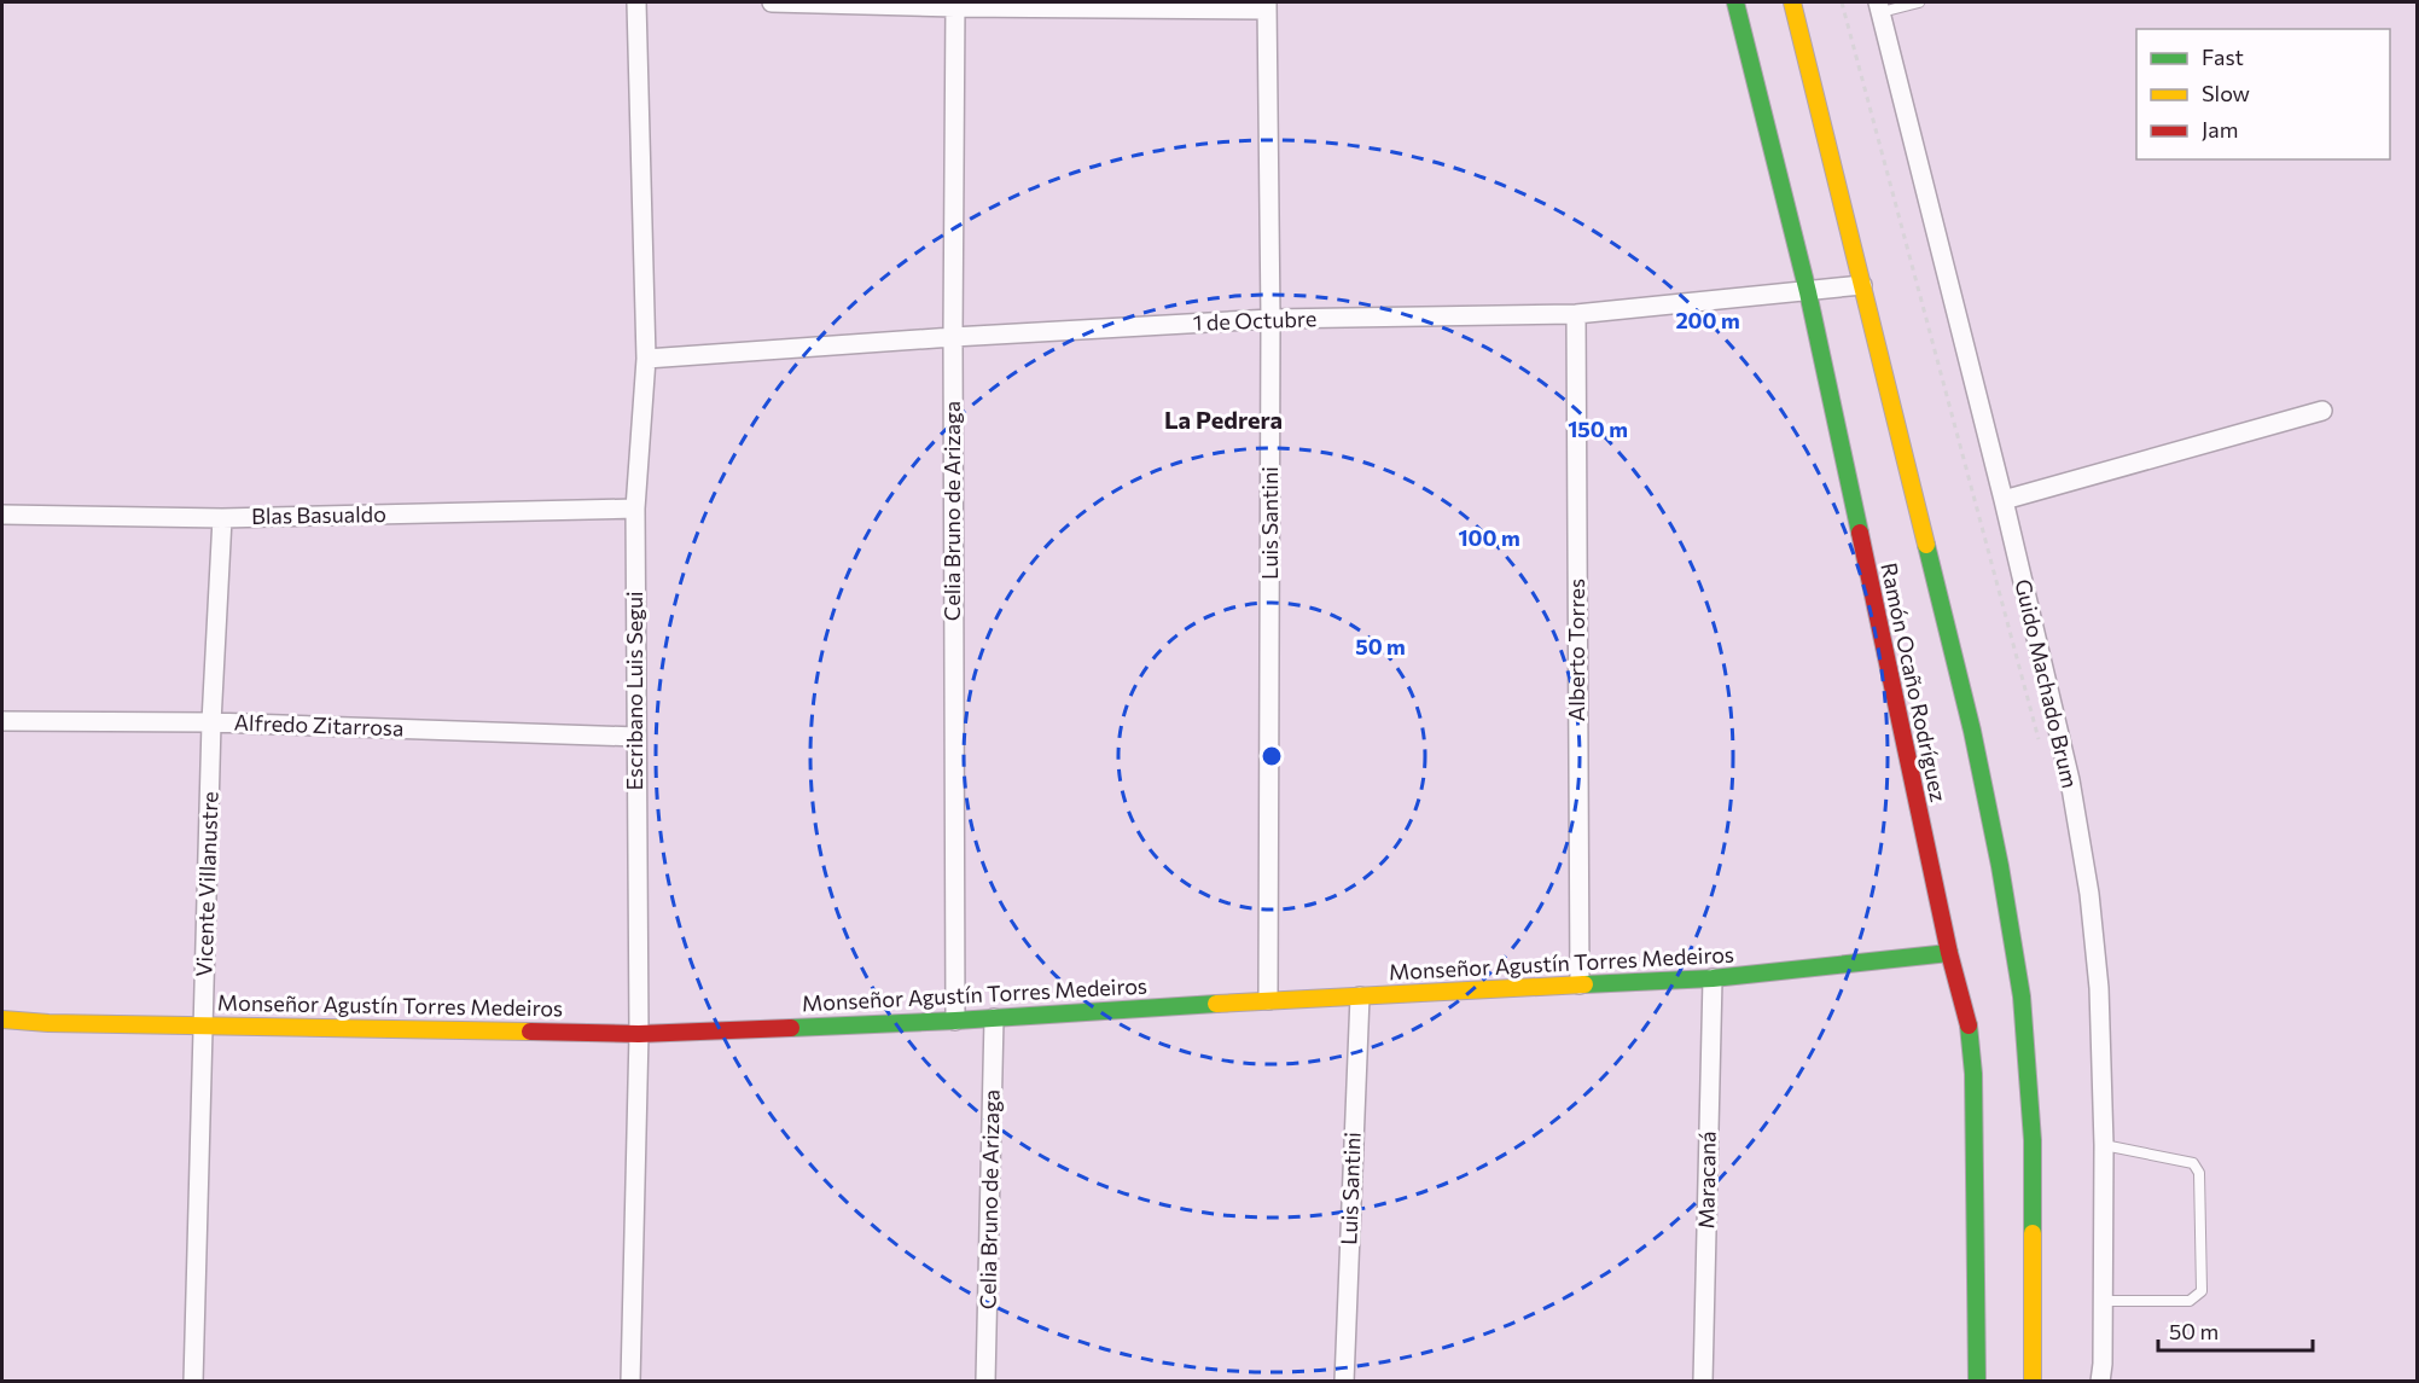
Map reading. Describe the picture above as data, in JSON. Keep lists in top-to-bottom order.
{
  "streets": {
    "main road": ["Ramón Ocaño Rodríguez", "Monseñor Agustín Torres Medeiros"],
    "street": [
      "1 de Octubre",
      "Celia Bruno de Arizaga",
      "Blas Basualdo",
      "Luis Santini",
      "Alberto Torres",
      "Guido Machado Brum",
      "Escribano Luis Segui",
      "Alfredo Zitarrosa",
      "Vicente Villanustre",
      "Maracaná"
    ]
  },
  "crossings": [
    ["1 de Octubre", "Celia Bruno de Arizaga"],
    ["1 de Octubre", "Luis Santini"],
    ["1 de Octubre", "Alberto Torres"],
    ["1 de Octubre", "Ramón Ocaño Rodríguez"],
    ["1 de Octubre", "Escribano Luis Segui"],
    ["Celia Bruno de Arizaga", "Monseñor Agustín Torres Medeiros"],
    ["Blas Basualdo", "Escribano Luis Segui"],
    ["Blas Basualdo", "Vicente Villanustre"],
    ["Luis Santini", "Monseñor Agustín Torres Medeiros"],
    ["Alberto Torres", "Monseñor Agustín Torres Medeiros"],
    ["Ramón Ocaño Rodríguez", "Monseñor Agustín Torres Medeiros"],
    ["Escribano Luis Segui", "Alfredo Zitarrosa"],
    ["Escribano Luis Segui", "Monseñor Agustín Torres Medeiros"],
    ["Alfredo Zitarrosa", "Vicente Villanustre"],
    ["Vicente Villanustre", "Monseñor Agustín Torres Medeiros"],
    ["Monseñor Agustín Torres Medeiros", "Maracaná"]
  ],
  "districts": ["La Pedrera"],
  "legend": ["Fast", "Slow", "Jam"],
  "scale_bar": "50 m",
  "rings": [
    "200 m",
    "150 m",
    "100 m",
    "50 m"
  ]
}
